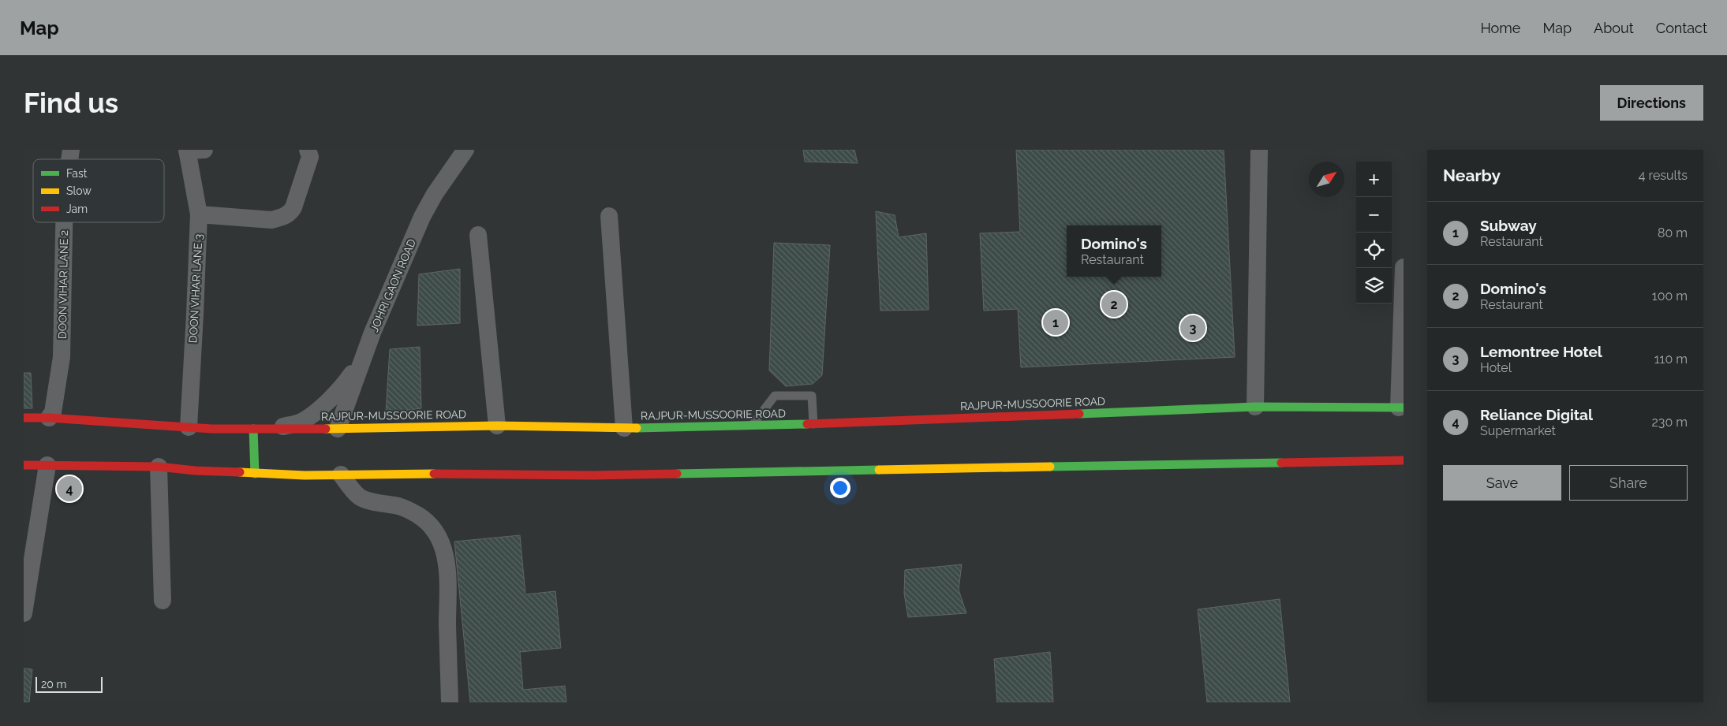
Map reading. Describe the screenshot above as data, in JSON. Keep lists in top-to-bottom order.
{
  "streets": {
    "main road": ["RAJPUR-MUSSOORIE ROAD"],
    "street": ["DOON VIHAR LANE 2", "JOHRI GAON ROAD", "DOON VIHAR LANE 3"]
  },
  "crossings": [
    ["DOON VIHAR LANE 2", "RAJPUR-MUSSOORIE ROAD"],
    ["JOHRI GAON ROAD", "RAJPUR-MUSSOORIE ROAD"],
    ["DOON VIHAR LANE 3", "RAJPUR-MUSSOORIE ROAD"]
  ],
  "legend": ["Fast", "Slow", "Jam"],
  "scale_bar": "20 m",
  "north": "top right",
  "page": {
    "header": "Map",
    "nav": [
      "Home",
      "Map",
      "About",
      "Contact"
    ],
    "buttons": [
      "Directions",
      ["Save", "Share"]
    ],
    "title": "Find us",
    "heading": ["Nearby", "4 results"],
    "map_buttons": ["+", "−"],
    "list": [
      {
        "mark": "1",
        "name": "Subway",
        "note": "Restaurant",
        "value": "80 m"
      },
      {
        "mark": "2",
        "name": "Domino's",
        "note": "Restaurant",
        "value": "100 m"
      },
      {
        "mark": "3",
        "name": "Lemontree Hotel",
        "note": "Hotel",
        "value": "110 m"
      },
      {
        "mark": "4",
        "name": "Reliance Digital",
        "note": "Supermarket",
        "value": "230 m"
      }
    ],
    "popup": ["Domino's", "Restaurant"],
    "pins": [
      "2",
      "1",
      "3",
      "4"
    ],
    "scale": "20 m"
  }
}
